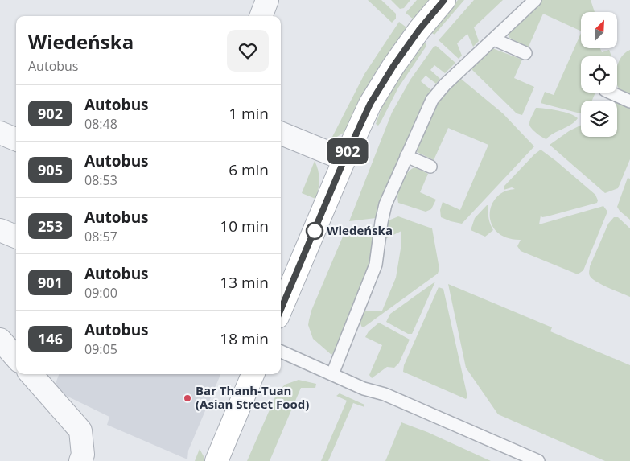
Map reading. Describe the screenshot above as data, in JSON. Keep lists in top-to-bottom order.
{
  "places": ["Wiedeńska", "Bar Thanh-Tuan (Asian Street Food)"],
  "lines": ["bus line 902"],
  "north": "top right",
  "page": {
    "on_map": "902",
    "heading": ["Wiedeńska", "Autobus"],
    "list": [
      {
        "mark": "902",
        "name": "Autobus",
        "note": "08:48",
        "value": "1 min"
      },
      {
        "mark": "905",
        "name": "Autobus",
        "note": "08:53",
        "value": "6 min"
      },
      {
        "mark": "253",
        "name": "Autobus",
        "note": "08:57",
        "value": "10 min"
      },
      {
        "mark": "901",
        "name": "Autobus",
        "note": "09:00",
        "value": "13 min"
      },
      {
        "mark": "146",
        "name": "Autobus",
        "note": "09:05",
        "value": "18 min"
      }
    ]
  }
}
